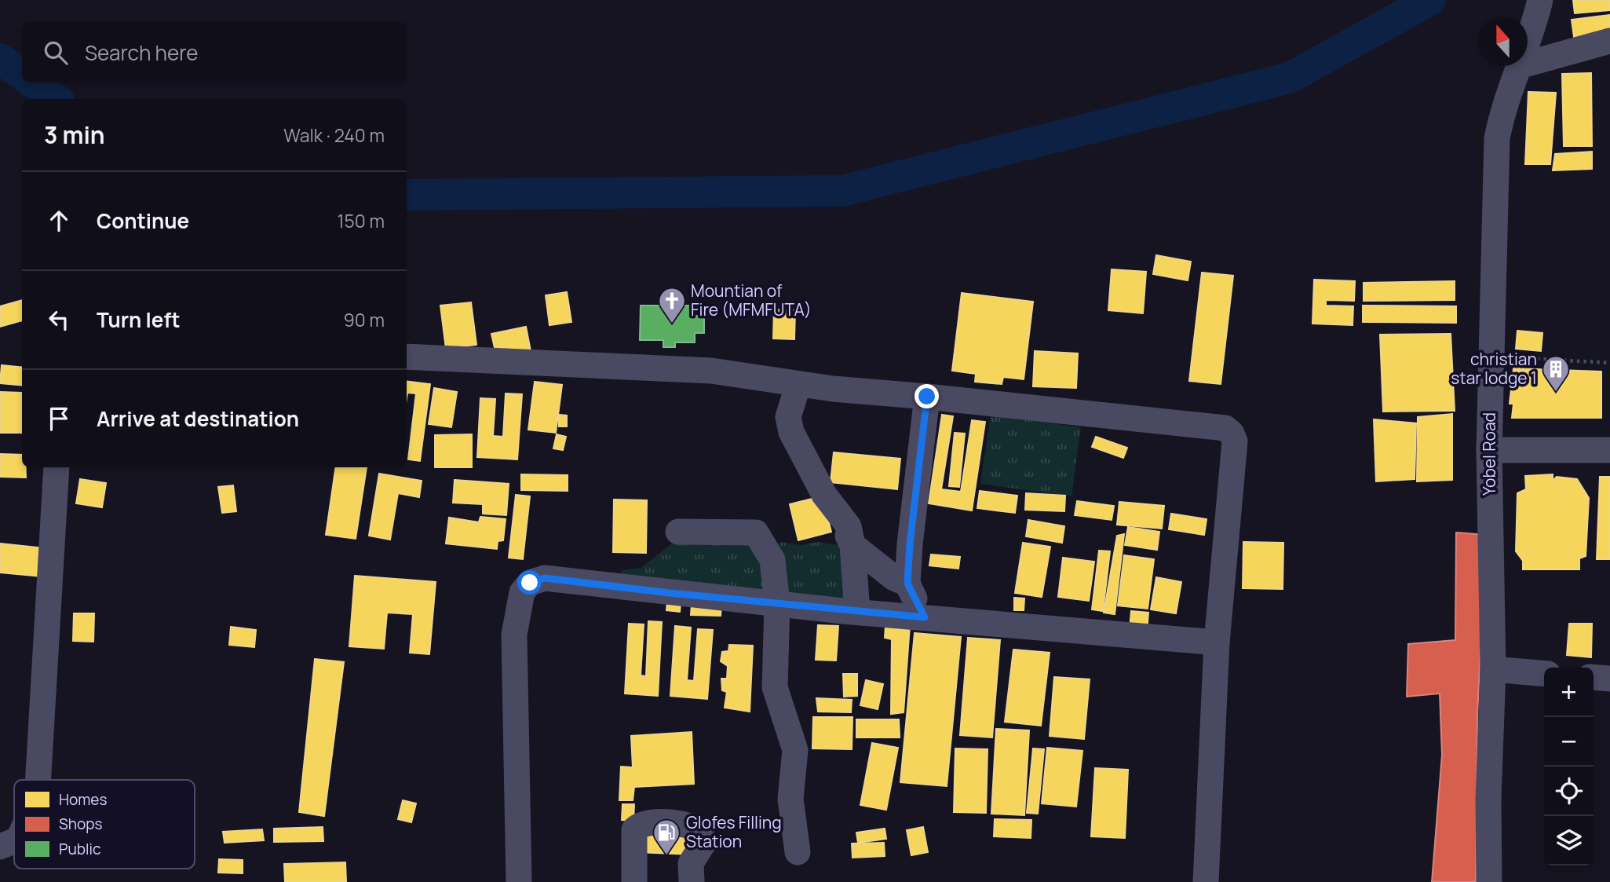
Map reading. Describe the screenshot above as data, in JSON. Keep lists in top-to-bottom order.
{
  "streets": {
    "street": ["Yobel Road"]
  },
  "places": {
    "church": ["Mountian of Fire (MFMFUTA)"],
    "building": ["christian star lodge 1"],
    "fuel station": ["Glofes Filling Station"]
  },
  "legend": ["Homes", "Shops", "Public"],
  "north": "top",
  "page": {
    "search": "Search here",
    "heading": ["3 min", "Walk · 240 m"],
    "list": [
      ["Continue", "150 m"],
      ["Turn left", "90 m"],
      "Arrive at destination"
    ],
    "map_buttons": ["+", "−"]
  }
}
